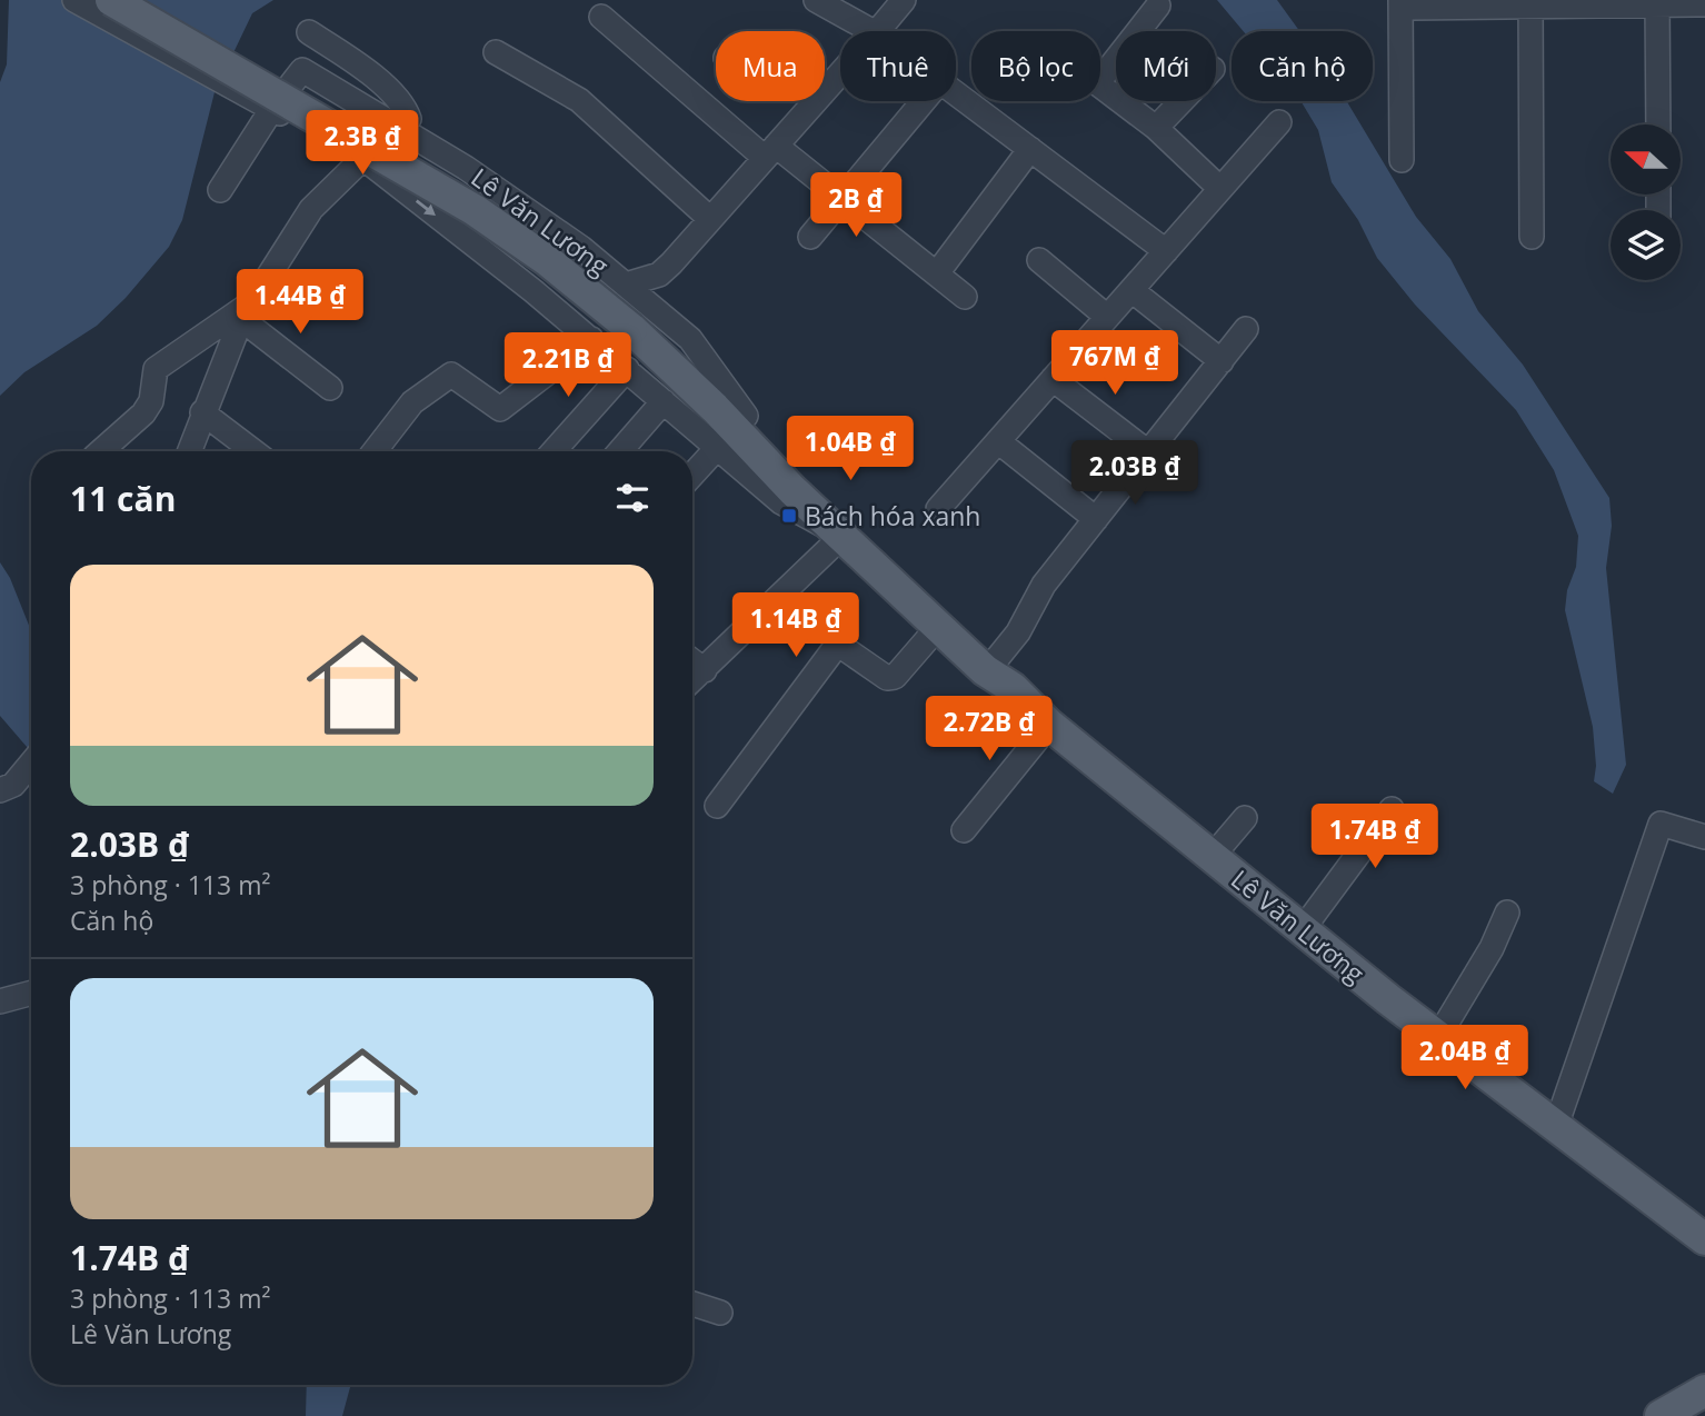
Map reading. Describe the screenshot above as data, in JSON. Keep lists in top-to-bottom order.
{
  "streets": {
    "main road": ["Lê Văn Lương"]
  },
  "places": {
    "transit": ["Bách hóa xanh"]
  },
  "north": "left",
  "page": {
    "chip": [
      "Mua",
      "Thuê",
      "Bộ lọc",
      "Mới",
      "Căn hộ"
    ],
    "price": [
      "2.3B ₫",
      "2B ₫",
      "1.44B ₫",
      "767M ₫",
      "2.21B ₫",
      "1.04B ₫",
      "2.03B ₫",
      "1.14B ₫",
      "2.72B ₫",
      "1.74B ₫",
      "2.04B ₫"
    ],
    "heading": "11 căn",
    "list": [
      {
        "name": "2.03B ₫",
        "note": "3 phòng · 113 m² · Căn hộ"
      },
      {
        "name": "1.74B ₫",
        "note": "3 phòng · 113 m² · Lê Văn Lương"
      }
    ]
  }
}
